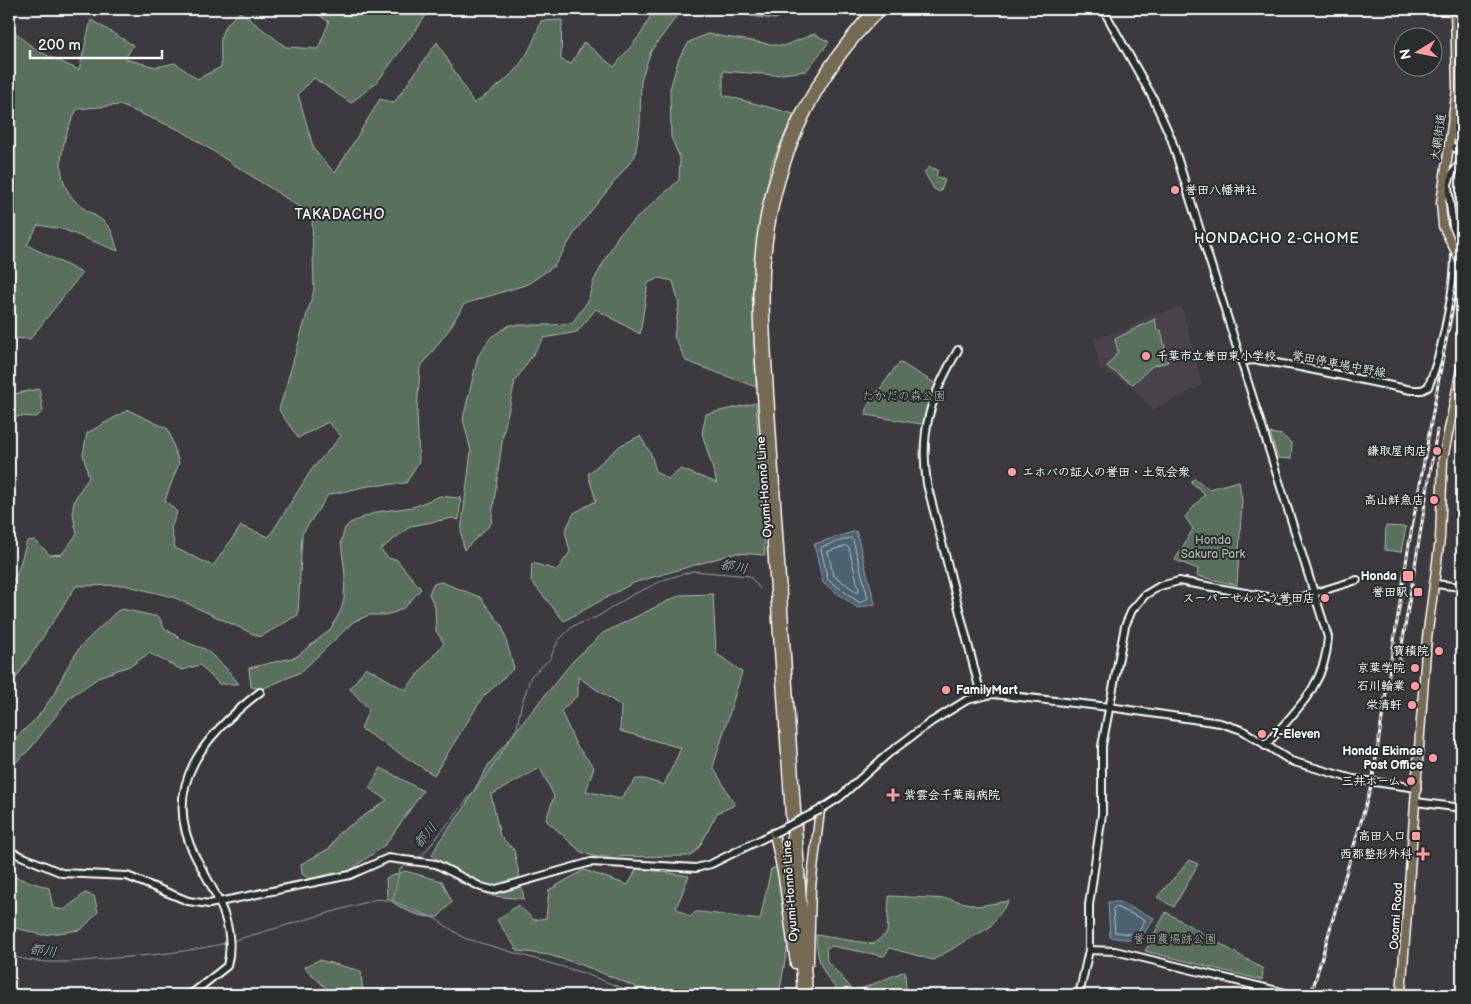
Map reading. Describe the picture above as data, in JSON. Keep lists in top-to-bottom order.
{
  "streets": {
    "main road": ["大網街道", "Oyumi-Honnō Line", "Ooami Road"],
    "street": ["誉田停車場中野線"]
  },
  "districts": ["TAKADACHO", "HONDACHO 2-CHOME"],
  "water": ["都川"],
  "parks": ["たかだの森公園", "Honda Sakura Park", "誉田農場跡公園"],
  "places": {
    "other": [
      "誉田八幡神社",
      "千葉市立誉田東小学校",
      "鎌取屋肉店",
      "エホバの証人の誉田・土気会衆",
      "高山鮮魚店",
      "スーパーせんどう誉田店",
      "寶積院",
      "京葉学院",
      "石川輪業",
      "FamilyMart",
      "栄清軒",
      "7-Eleven",
      "Honda Ekimae Post Office",
      "三井ホーム"
    ],
    "transit": ["Honda", "誉田駅", "高田入口"],
    "health": ["紫雲会千葉南病院", "西郡整形外科"]
  },
  "scale_bar": "200 m",
  "north": "left"
}
